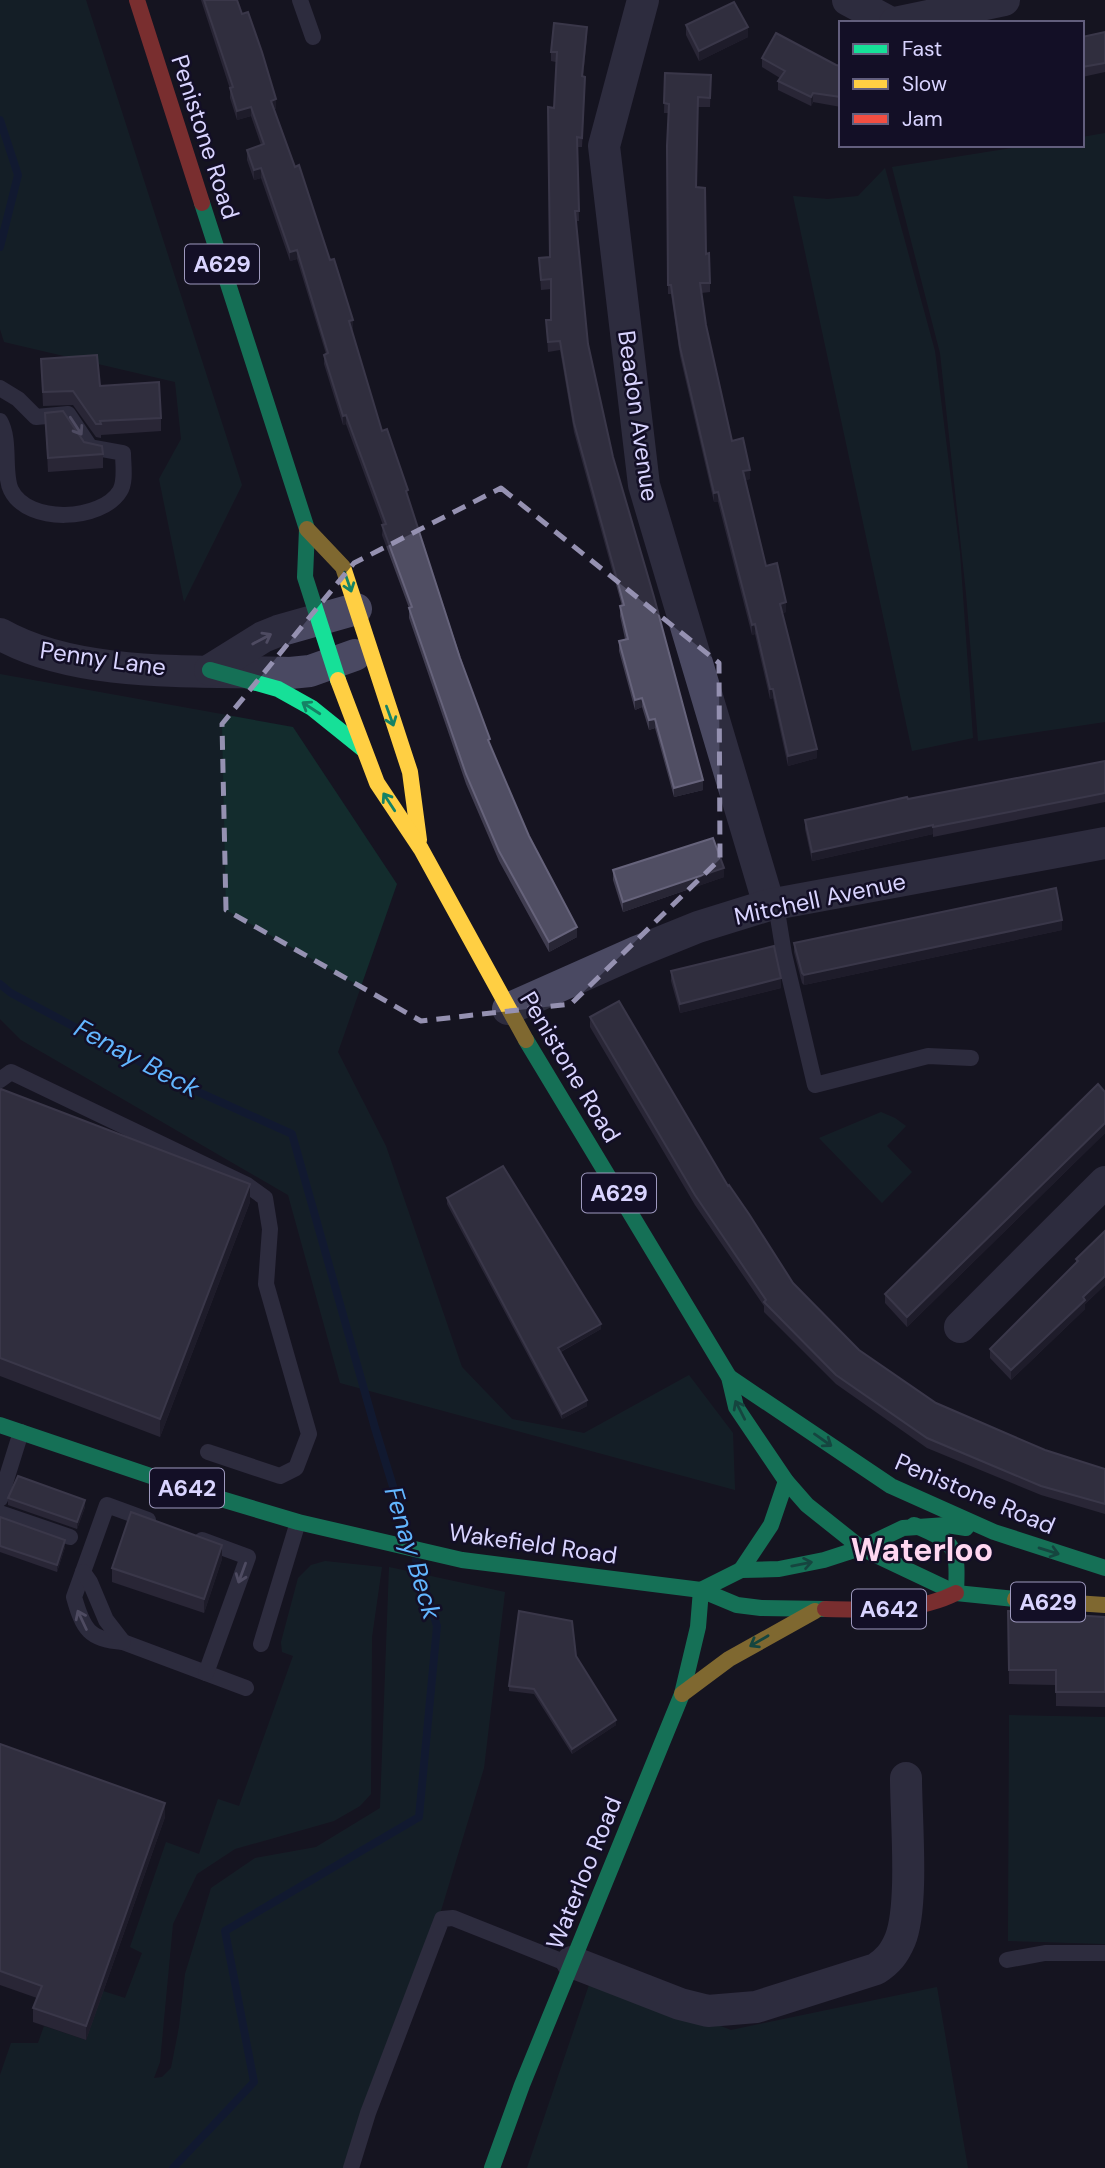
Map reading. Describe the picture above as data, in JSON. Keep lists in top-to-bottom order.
{
  "streets": {
    "main road": [
      "Penistone Road",
      "A629",
      "A642",
      "Wakefield Road",
      "Waterloo Road"
    ],
    "street": ["Beadon Avenue", "Penny Lane", "Mitchell Avenue"]
  },
  "crossings": [
    ["Penistone Road", "A629"],
    ["Penistone Road", "Penny Lane"],
    ["Penistone Road", "Mitchell Avenue"],
    ["Penistone Road", "Wakefield Road"],
    ["Beadon Avenue", "Mitchell Avenue"],
    ["Wakefield Road", "Waterloo Road"]
  ],
  "districts": ["Waterloo"],
  "water": ["Fenay Beck"],
  "legend": ["Fast", "Slow", "Jam"]
}
